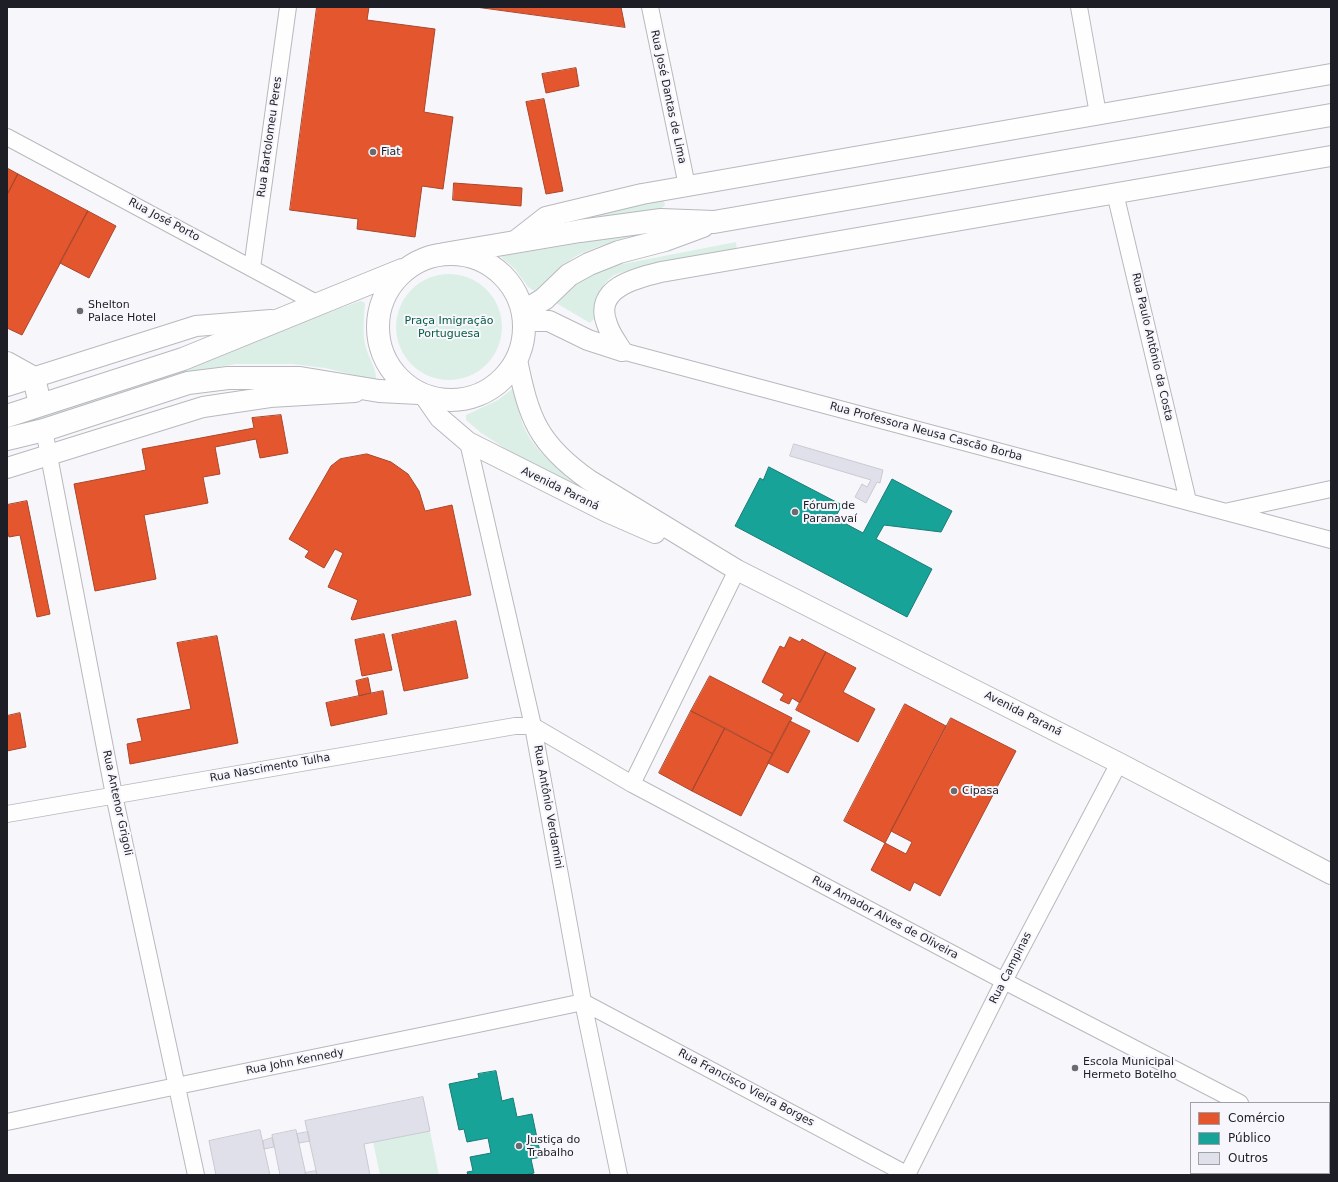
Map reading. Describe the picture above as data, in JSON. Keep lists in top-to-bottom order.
{
  "streets": {
    "street": [
      "Rua José Dantas de Lima",
      "Rua Bartolomeu Peres",
      "Rua José Porto",
      "Rua Paulo Antônio da Costa",
      "Rua Professora Neusa Cascão Borba",
      "Avenida Paraná",
      "Rua Nascimento Tulha",
      "Rua Antenor Grigoli",
      "Rua Antônio Verdamini",
      "Rua Amador Alves de Oliveira",
      "Rua Campinas",
      "Rua John Kennedy",
      "Rua Francisco Vieira Borges"
    ]
  },
  "crossings": [
    ["Rua Bartolomeu Peres", "Rua José Porto"],
    ["Rua Paulo Antônio da Costa", "Rua Professora Neusa Cascão Borba"],
    ["Avenida Paraná", "Rua Antônio Verdamini"],
    ["Avenida Paraná", "Rua Campinas"],
    ["Rua Nascimento Tulha", "Rua Antenor Grigoli"],
    ["Rua Nascimento Tulha", "Rua Antônio Verdamini"],
    ["Rua Nascimento Tulha", "Rua Amador Alves de Oliveira"],
    ["Rua Antenor Grigoli", "Rua John Kennedy"],
    ["Rua Antônio Verdamini", "Rua Amador Alves de Oliveira"],
    ["Rua Antônio Verdamini", "Rua John Kennedy"],
    ["Rua Antônio Verdamini", "Rua Francisco Vieira Borges"],
    ["Rua Amador Alves de Oliveira", "Rua Campinas"],
    ["Rua Campinas", "Rua Francisco Vieira Borges"],
    ["Rua John Kennedy", "Rua Francisco Vieira Borges"]
  ],
  "parks": ["Praça Imigração Portuguesa"],
  "places": [
    "Fiat",
    "Shelton Palace Hotel",
    "Fórum de Paranavaí",
    "Cipasa",
    "Escola Municipal Hermeto Botelho",
    "Justiça do Trabalho"
  ],
  "legend": ["Comércio", "Público", "Outros"]
}
